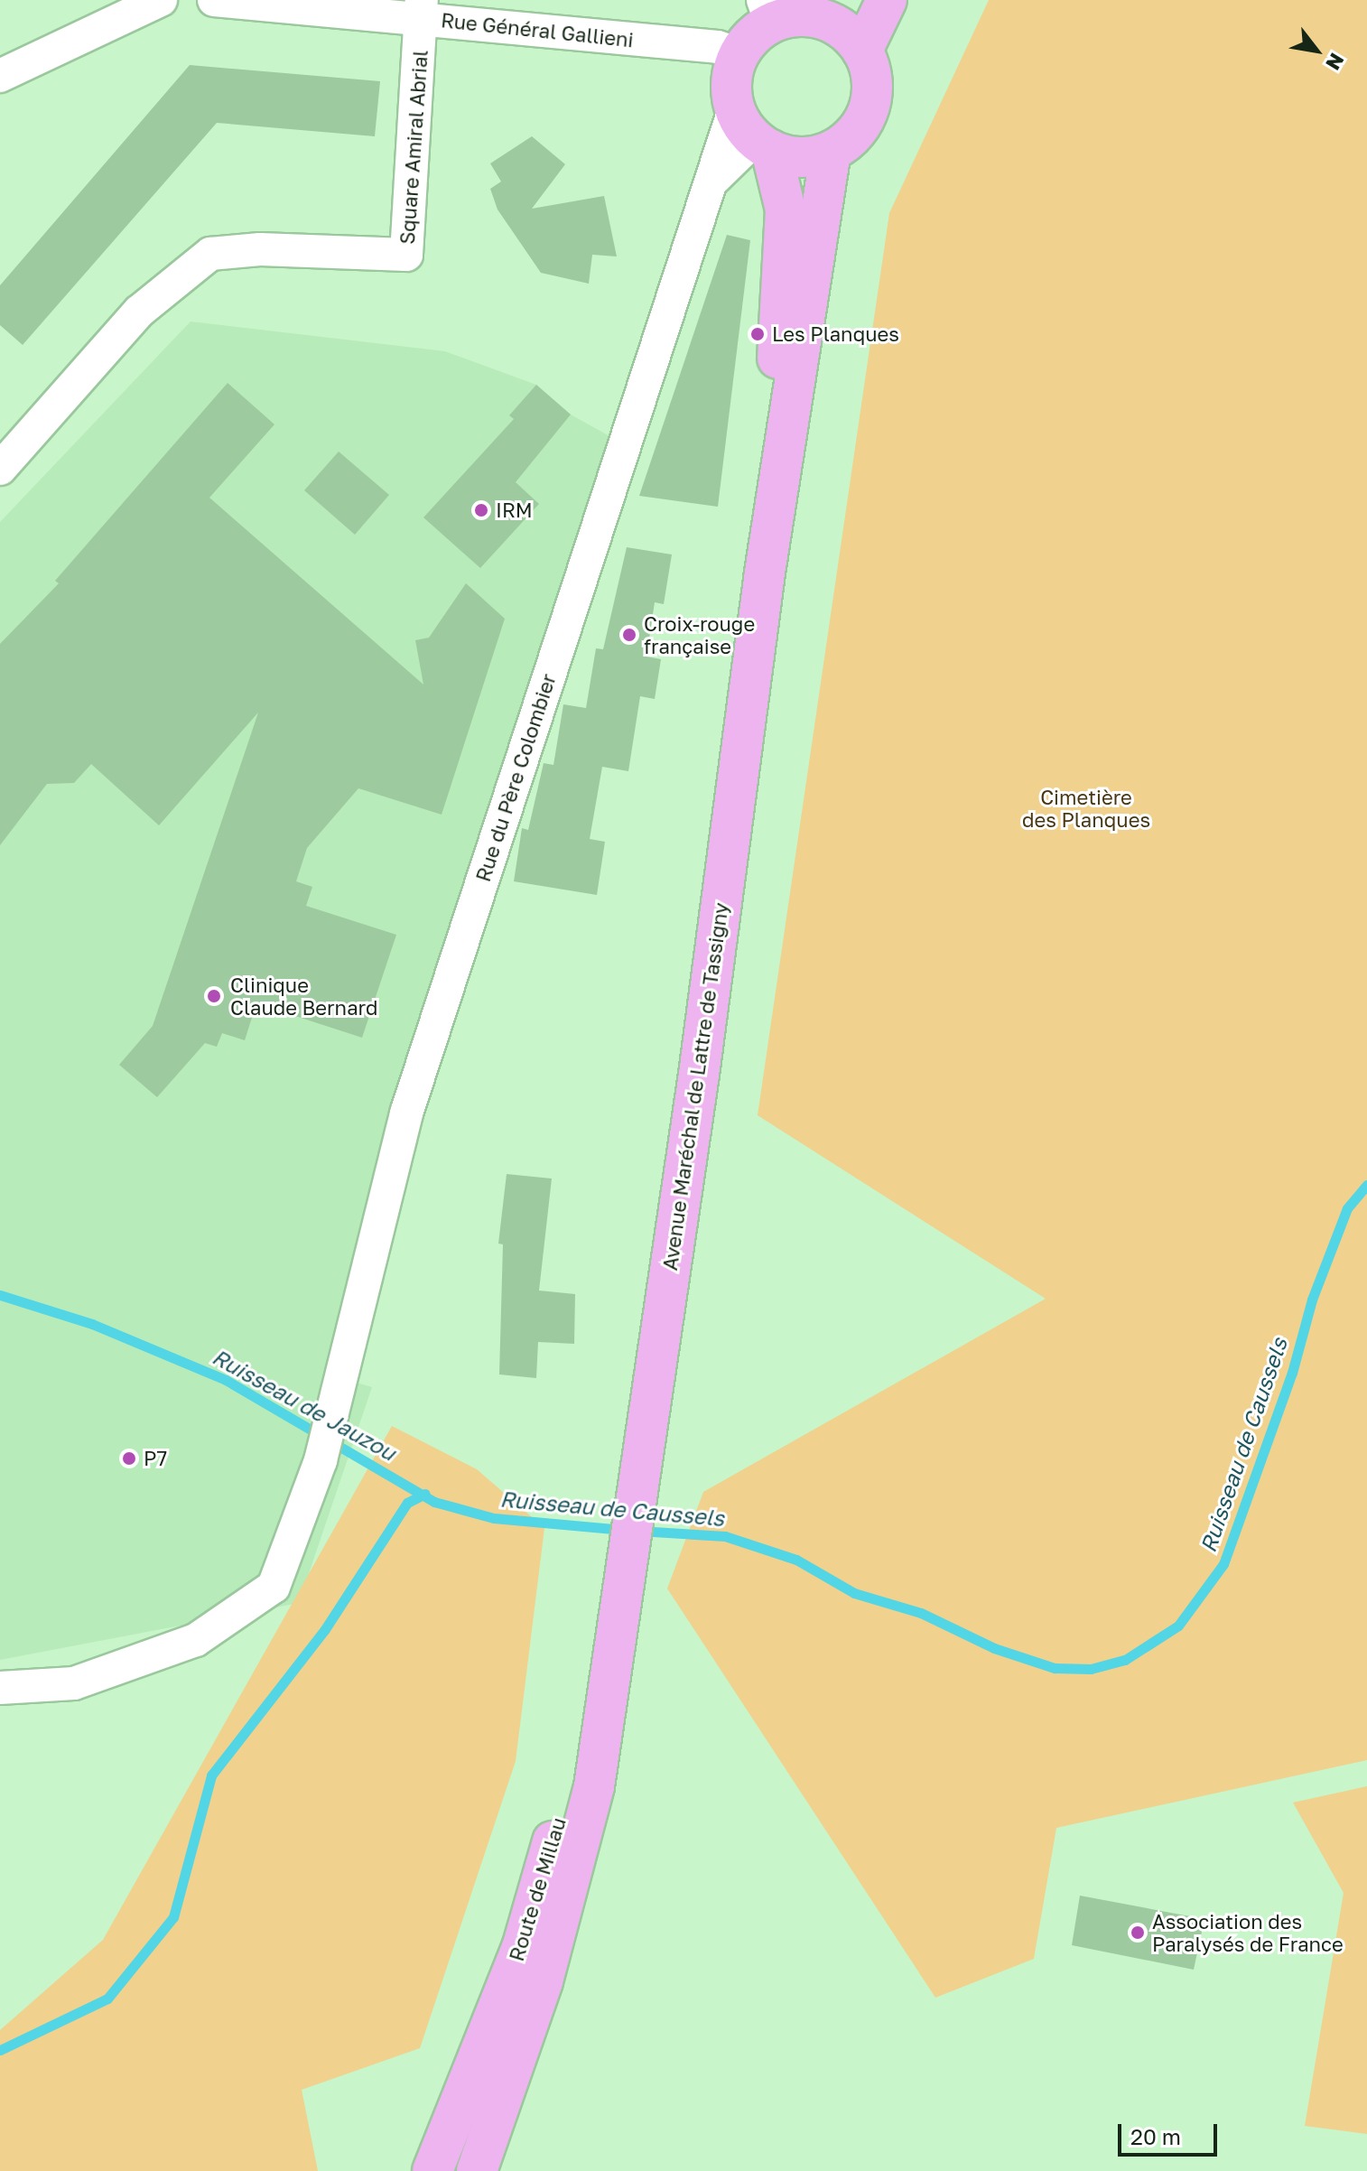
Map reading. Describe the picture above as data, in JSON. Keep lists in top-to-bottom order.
{
  "streets": {
    "main road": ["Avenue Maréchal de Lattre de Tassigny", "Route de Millau"],
    "street": ["Rue Général Gallieni", "Square Amiral Abrial", "Rue du Père Colombier"]
  },
  "crossings": [
    ["Rue Général Gallieni", "Square Amiral Abrial"],
    ["Rue Général Gallieni", "Rue du Père Colombier"],
    ["Rue Général Gallieni", "Avenue Maréchal de Lattre de Tassigny"],
    ["Rue du Père Colombier", "Avenue Maréchal de Lattre de Tassigny"],
    ["Avenue Maréchal de Lattre de Tassigny", "Route de Millau"]
  ],
  "water": ["Ruisseau de Jauzou", "Ruisseau de Caussels"],
  "parks": ["Cimetière des Planques"],
  "places": [
    "Les Planques",
    "IRM",
    "Croix-rouge française",
    "Clinique Claude Bernard",
    "P7",
    "Association des Paralysés de France"
  ],
  "scale_bar": "20 m",
  "north": "bottom right"
}
